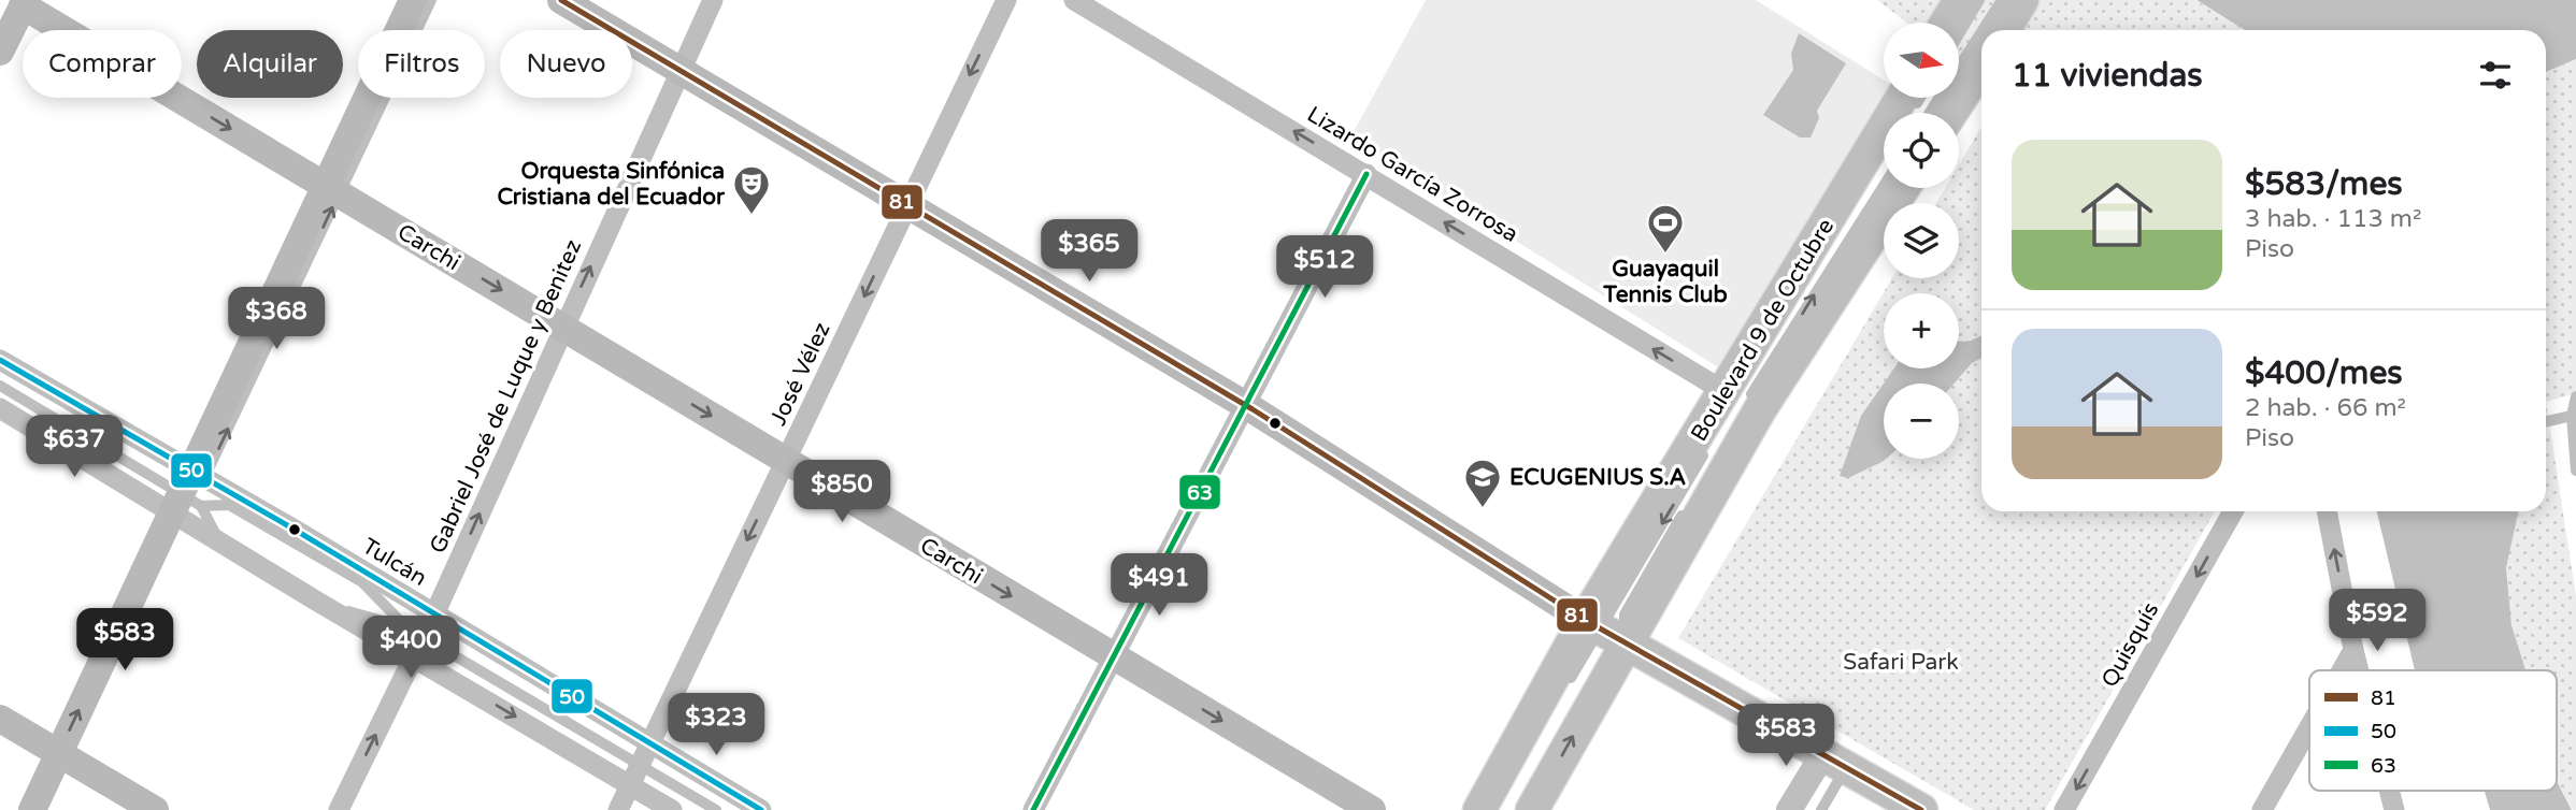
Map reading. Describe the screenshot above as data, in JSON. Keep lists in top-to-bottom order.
{
  "streets": {
    "main road": ["Carchi", "Boulevard 9 de Octubre"],
    "street": [
      "Lizardo García Zorrosa",
      "José Vélez",
      "Gabriel José de Luque y Benitez",
      "Tulcán",
      "Quisquís"
    ]
  },
  "crossings": [
    ["Lizardo García Zorrosa", "Boulevard 9 de Octubre"],
    ["Carchi", "José Vélez"],
    ["Carchi", "Gabriel José de Luque y Benitez"],
    ["José Vélez", "Tulcán"],
    ["Gabriel José de Luque y Benitez", "Tulcán"]
  ],
  "one_way": [
    "Lizardo García Zorrosa",
    "Carchi",
    "José Vélez",
    "Gabriel José de Luque y Benitez"
  ],
  "parks": ["Safari Park"],
  "places": {
    "theatre": ["Orquesta Sinfónica Cristiana del Ecuador"],
    "sports": ["Guayaquil Tennis Club"],
    "school or university": ["ECUGENIUS S.A"]
  },
  "lines": ["transit line 81", "transit line 63", "transit line 50"],
  "legend": ["81", "50", "63"],
  "north": "right",
  "page": {
    "map_buttons": ["+", "−"],
    "chip": [
      "Comprar",
      "Alquilar",
      "Filtros",
      "Nuevo"
    ],
    "heading": "11 viviendas",
    "list": [
      {
        "name": "$583/mes",
        "note": "3 hab. · 113 m² · Piso"
      },
      {
        "name": "$400/mes",
        "note": "2 hab. · 66 m² · Piso"
      }
    ],
    "price": [
      "$365",
      "$512",
      "$368",
      "$637",
      "$850",
      "$491",
      "$592",
      "$583",
      "$400",
      "$323",
      "$583"
    ]
  }
}
